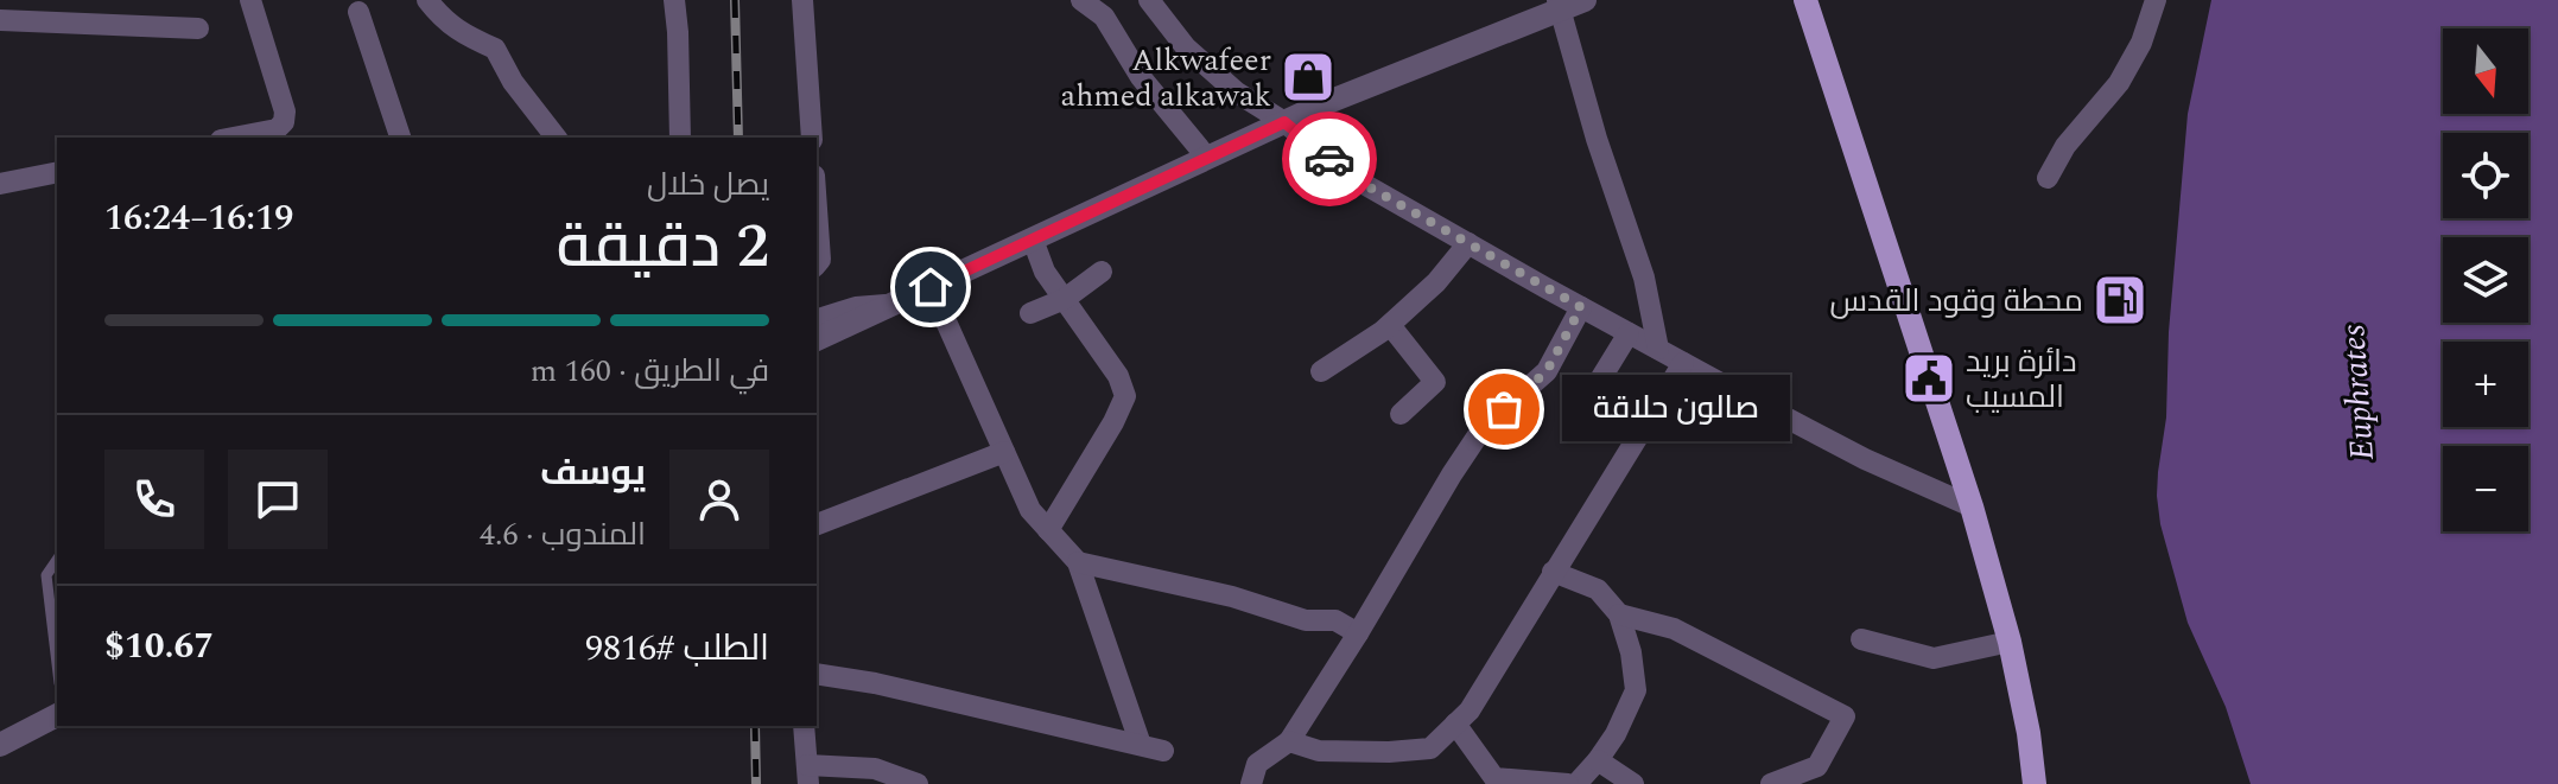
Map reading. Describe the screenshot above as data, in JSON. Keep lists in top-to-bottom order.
{
  "water": ["Euphrates"],
  "places": {
    "shop": ["Alkwafeer ahmed alkawak"],
    "fuel station": ["محطة وقود القدس"],
    "public building": ["دائرة بريد المسيب"],
    "other": ["صالون حلاقة"]
  },
  "north": "bottom",
  "page": {
    "map_buttons": ["+", "−"],
    "heading": ["2 دقيقة", "يصل خلال", "16:19–16:24"],
    "panel": [
      "يوسف",
      "المندوب · 4.6",
      "الطلب #9816",
      "$10.67"
    ],
    "bar": "في الطريق · 160 m",
    "bubble": "صالون حلاقة"
  }
}
